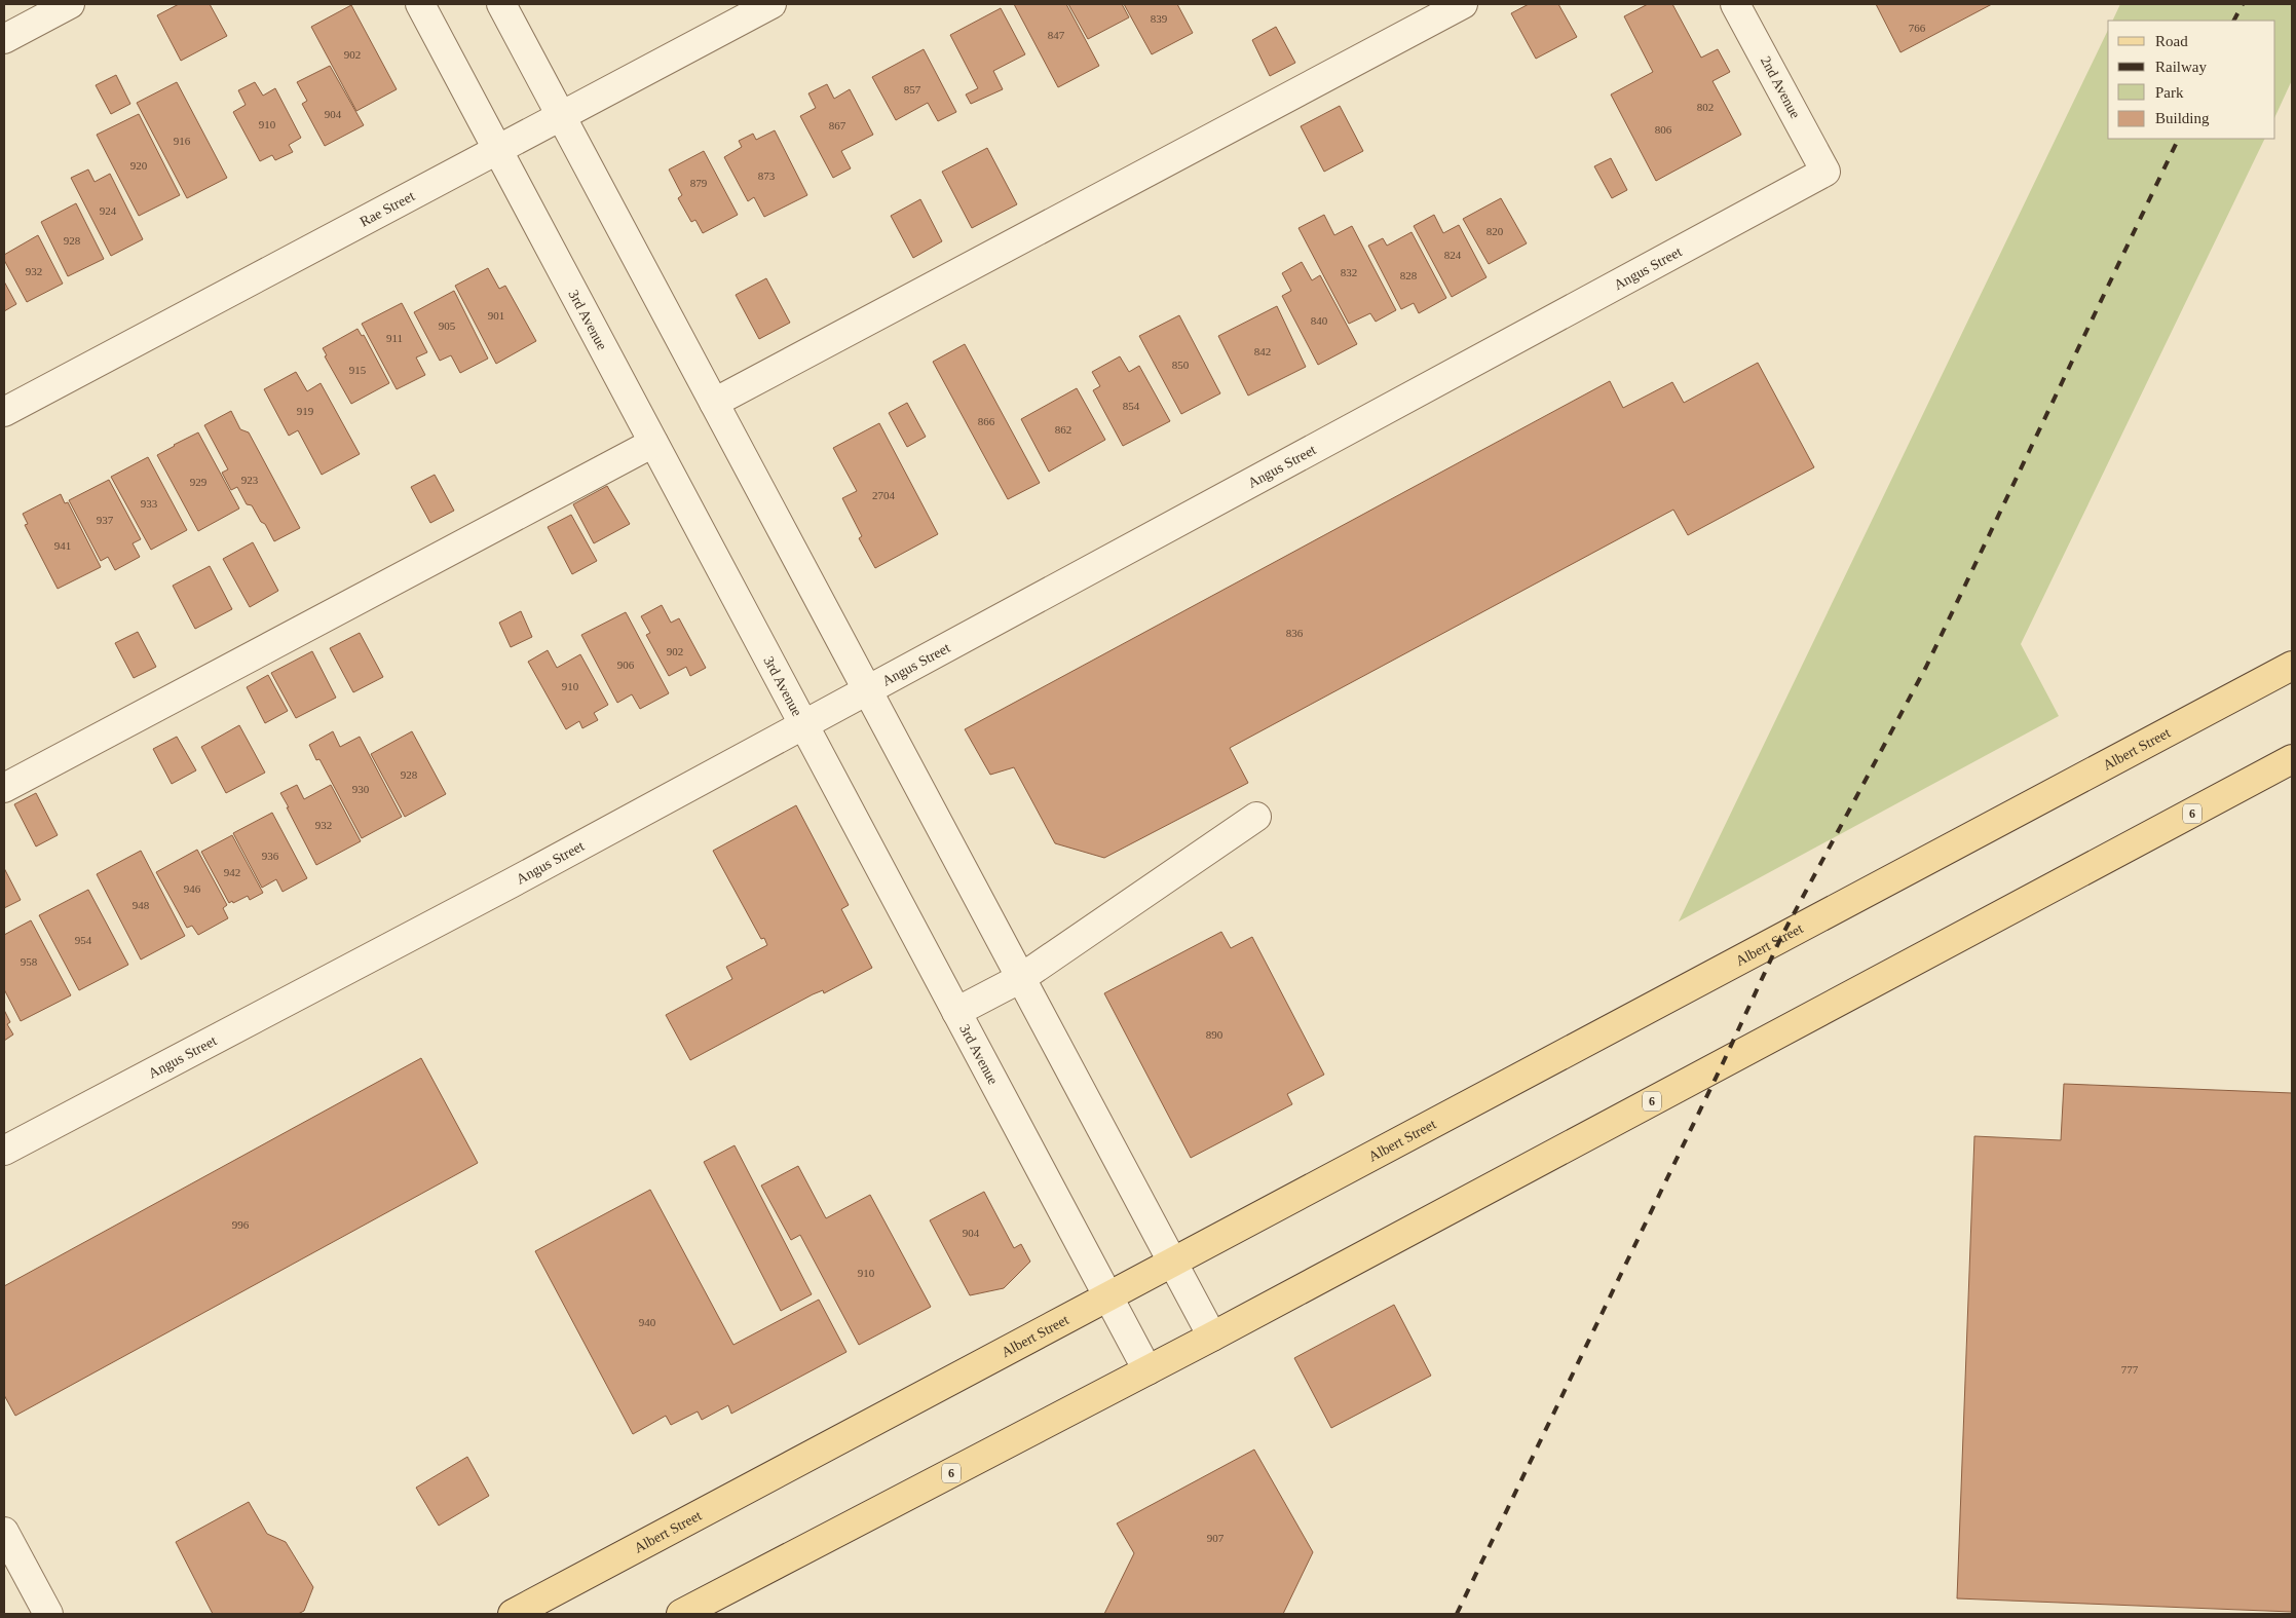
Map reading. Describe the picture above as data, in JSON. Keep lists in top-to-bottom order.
{
  "streets": {
    "main road": ["Albert Street", "6"],
    "street": [
      "2nd Avenue",
      "Rae Street",
      "Angus Street",
      "3rd Avenue"
    ]
  },
  "crossings": [
    ["2nd Avenue", "Angus Street"],
    ["Rae Street", "3rd Avenue"],
    ["Angus Street", "3rd Avenue"],
    ["3rd Avenue", "Albert Street"],
    ["3rd Avenue", "6"]
  ],
  "house_numbers": [
    "839",
    "766",
    "847",
    "902",
    "857",
    "802",
    "904",
    "910",
    "867",
    "806",
    "916",
    "920",
    "873",
    "879",
    "924",
    "820",
    "928",
    "824",
    "932",
    "832",
    "828",
    "901",
    "840",
    "905",
    "911",
    "842",
    "850",
    "915",
    "854",
    "919",
    "866",
    "862",
    "923",
    "929",
    "2704",
    "933",
    "937",
    "941",
    "836",
    "902",
    "906",
    "910",
    "928",
    "930",
    "932",
    "936",
    "942",
    "946",
    "948",
    "954",
    "958",
    "890",
    "996",
    "904",
    "910",
    "940",
    "777",
    "907"
  ],
  "legend": [
    "Road",
    "Railway",
    "Park",
    "Building"
  ]
}
